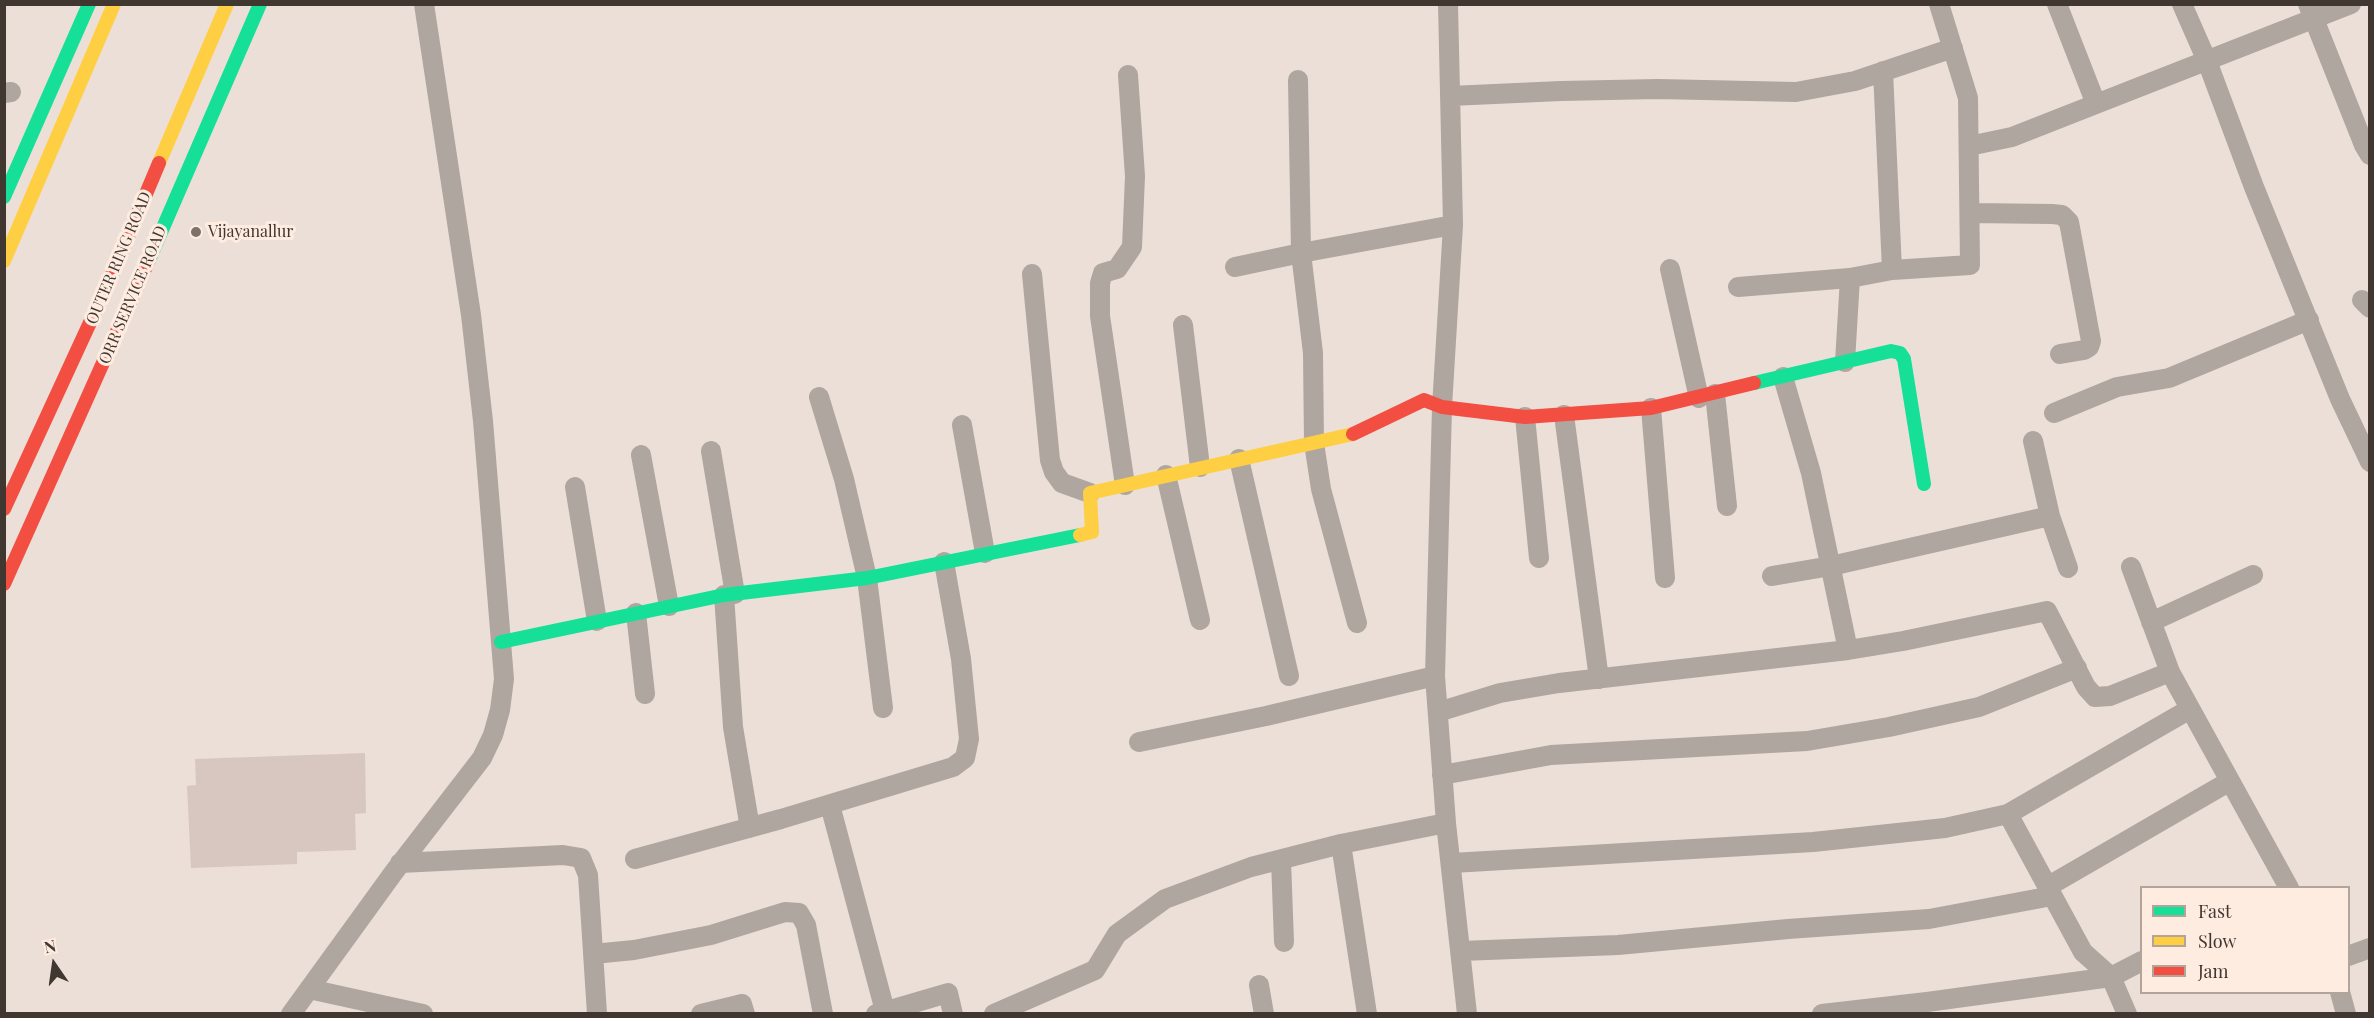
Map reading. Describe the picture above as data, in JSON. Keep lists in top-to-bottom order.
{
  "streets": {
    "main road": ["OUTER RING ROAD", "ORR SERVICE ROAD"]
  },
  "places": ["Vijayanallur"],
  "legend": ["Fast", "Slow", "Jam"],
  "north": "top"
}
